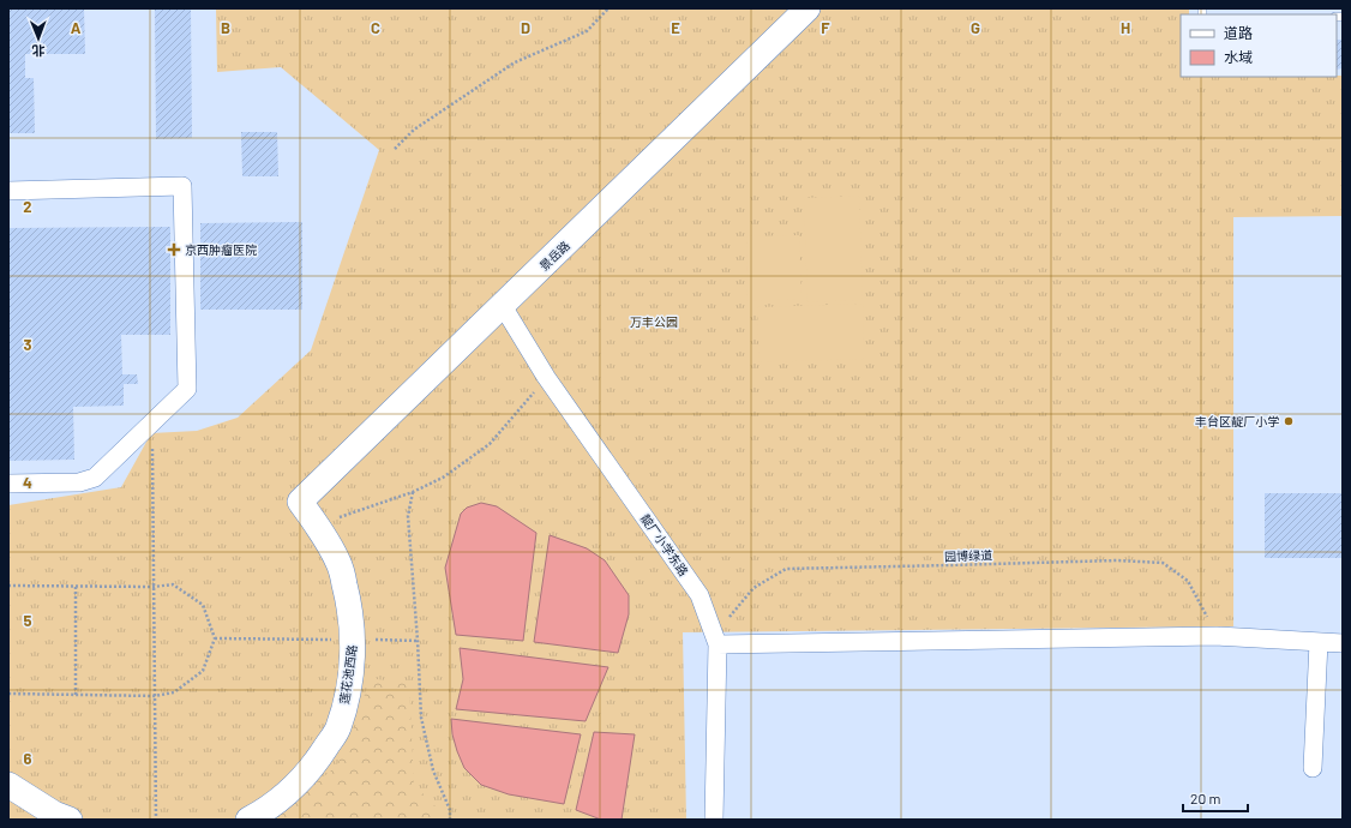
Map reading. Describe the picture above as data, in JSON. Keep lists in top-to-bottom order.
{
  "streets": {
    "street": ["景岳路", "靛厂小学东路", "莲花池西路"],
    "path": ["园博绿道"]
  },
  "crossings": [
    ["景岳路", "靛厂小学东路"],
    ["景岳路", "莲花池西路"],
    ["靛厂小学东路", "园博绿道"]
  ],
  "parks": ["万丰公园"],
  "places": {
    "health": ["京西肿瘤医院"],
    "other": ["丰台区靛厂小学"]
  },
  "legend": ["道路", "水域"],
  "scale_bar": "20 m",
  "north": "bottom",
  "grid": {
    "columns": [
      "A",
      "B",
      "C",
      "D",
      "E",
      "F",
      "G",
      "H"
    ],
    "rows": [
      "2",
      "3",
      "4",
      "5",
      "6"
    ]
  }
}
